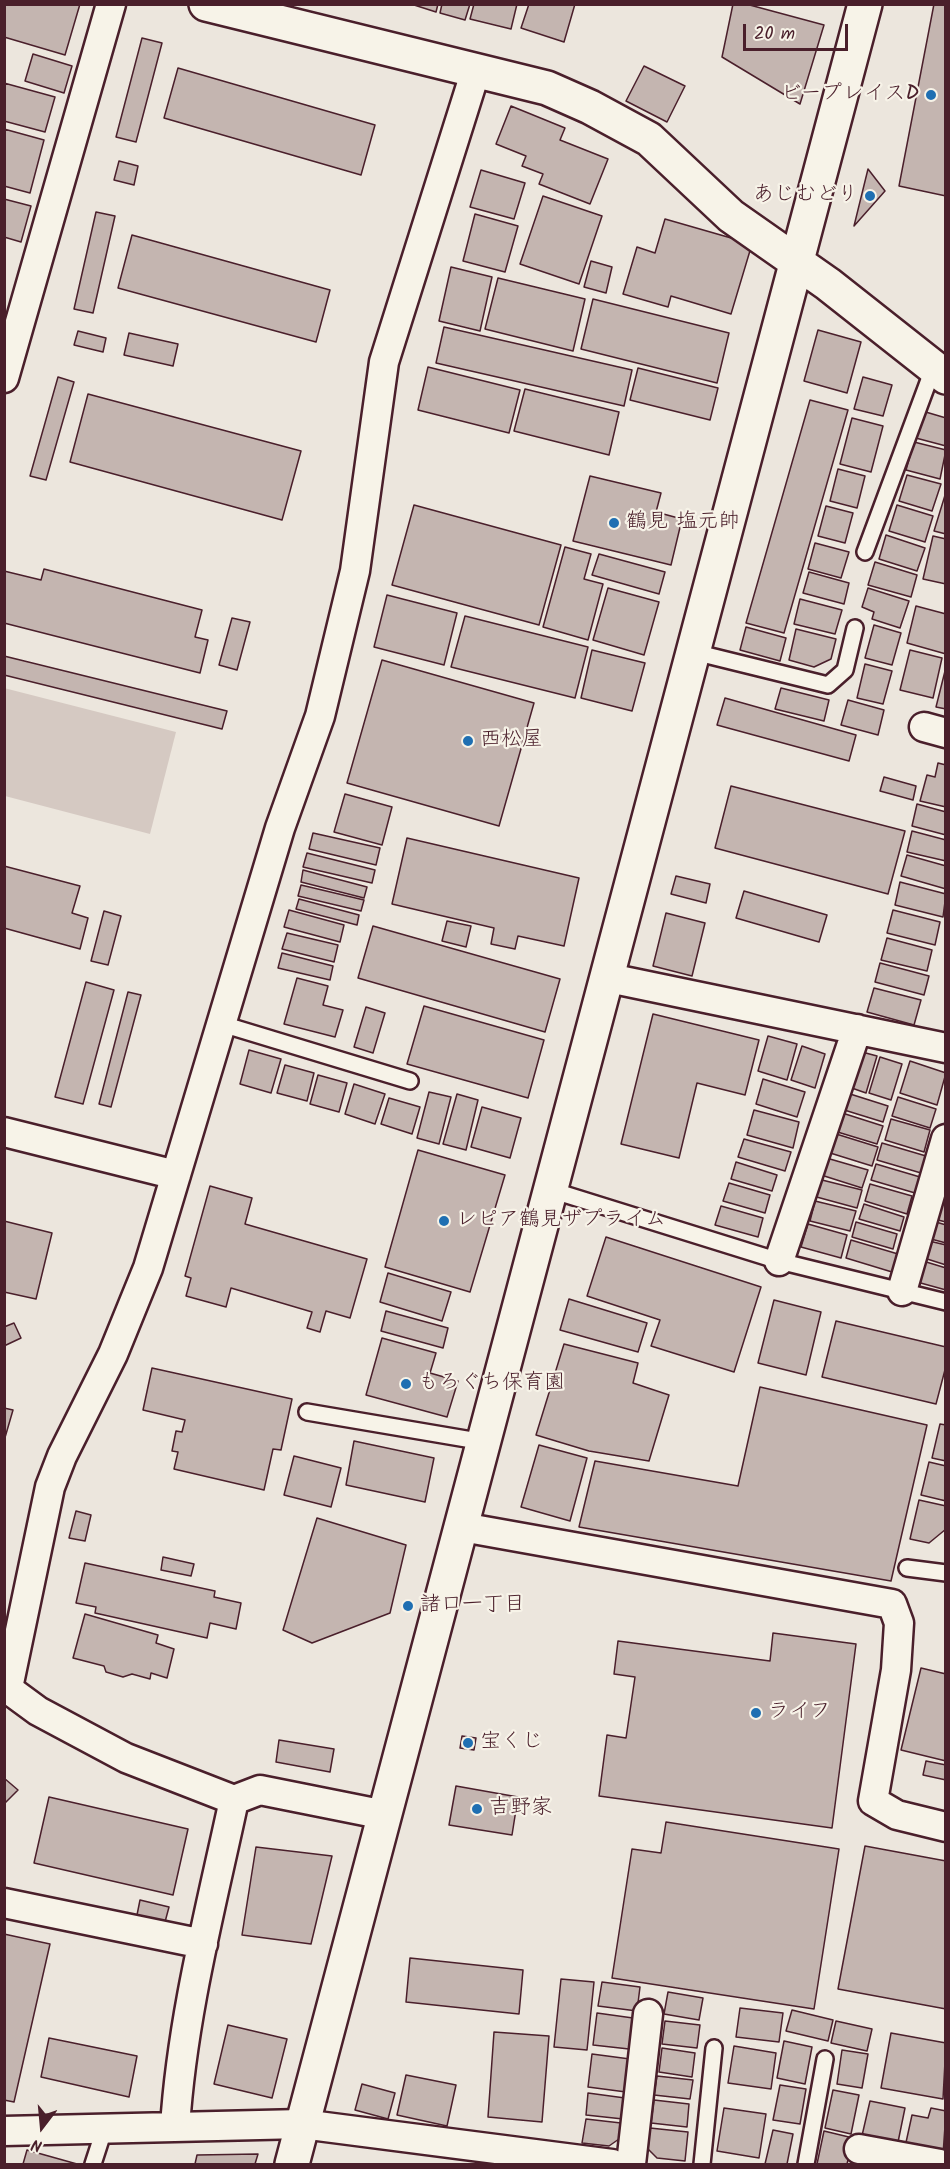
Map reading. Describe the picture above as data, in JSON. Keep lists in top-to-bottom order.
{
  "places": [
    "ビープレイスD",
    "あじむどり",
    "鶴見 塩元帥",
    "西松屋",
    "レピア鶴見ザプライム",
    "もろぐち保育園",
    "諸口一丁目",
    "ライフ",
    "宝くじ",
    "吉野家"
  ],
  "scale_bar": "20 m",
  "north": "bottom"
}
